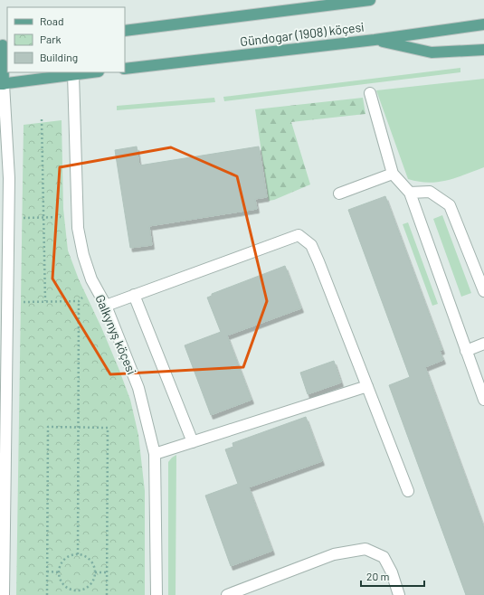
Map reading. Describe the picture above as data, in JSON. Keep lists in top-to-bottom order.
{
  "streets": {
    "main road": ["Gündogar (1908) köçesi"],
    "street": ["Galkynyş köçesi"]
  },
  "legend": ["Road", "Park", "Building"],
  "scale_bar": "20 m"
}
